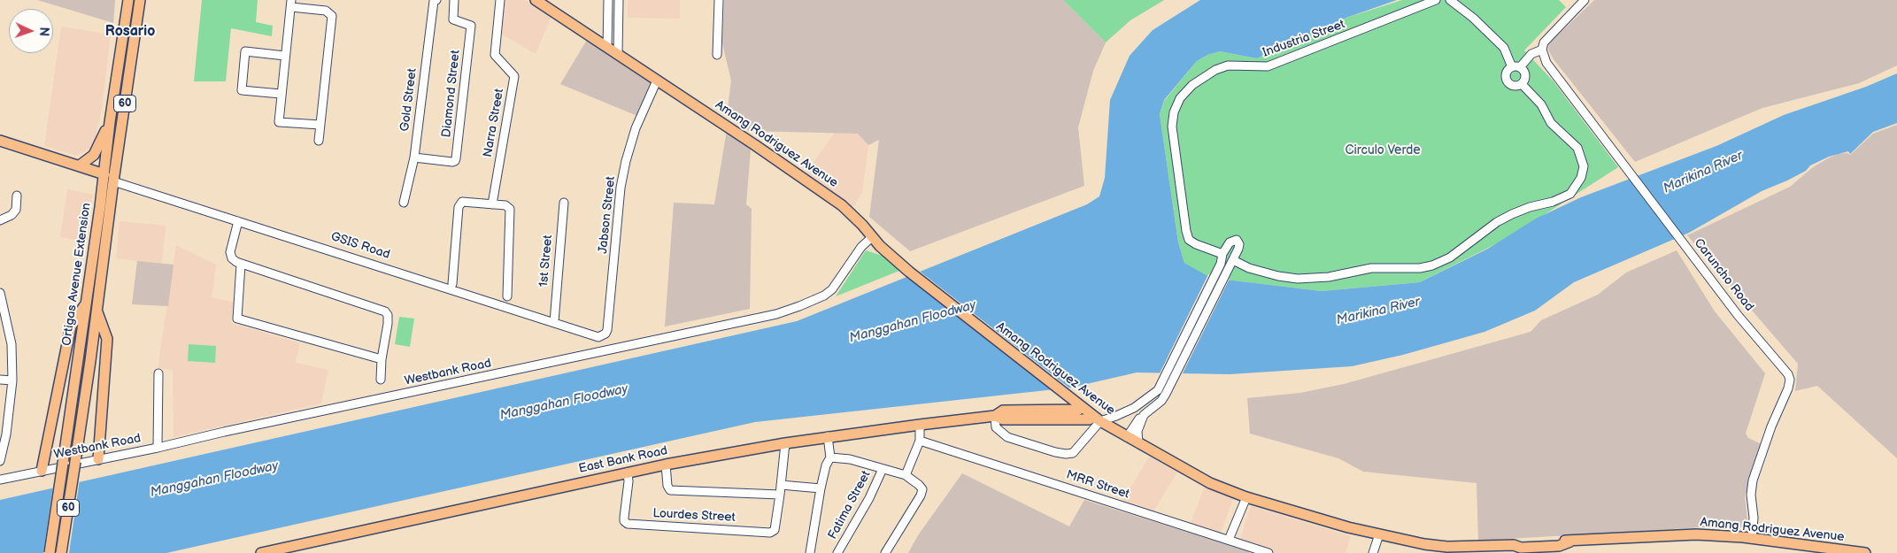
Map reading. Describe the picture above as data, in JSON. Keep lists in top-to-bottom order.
{
  "streets": {
    "main road": [
      "60",
      "Amang Rodriguez Avenue",
      "Ortigas Avenue Extension",
      "East Bank Road"
    ],
    "street": [
      "Industria Street",
      "Diamond Street",
      "Gold Street",
      "Narra Street",
      "Jabson Street",
      "GSIS Road",
      "1st Street",
      "Caruncho Road",
      "Westbank Road",
      "MRR Street",
      "Fatima Street",
      "Lourdes Street"
    ]
  },
  "crossings": [
    ["Diamond Street", "Gold Street"],
    ["Amang Rodriguez Avenue", "Jabson Street"],
    ["Amang Rodriguez Avenue", "Caruncho Road"],
    ["Amang Rodriguez Avenue", "Westbank Road"],
    ["Amang Rodriguez Avenue", "East Bank Road"],
    ["Jabson Street", "GSIS Road"],
    ["GSIS Road", "1st Street"],
    ["GSIS Road", "Ortigas Avenue Extension"],
    ["East Bank Road", "Lourdes Street"]
  ],
  "districts": ["Rosario"],
  "water": ["Marikina River", "Manggahan Floodway"],
  "parks": ["Circulo Verde"],
  "north": "right"
}
